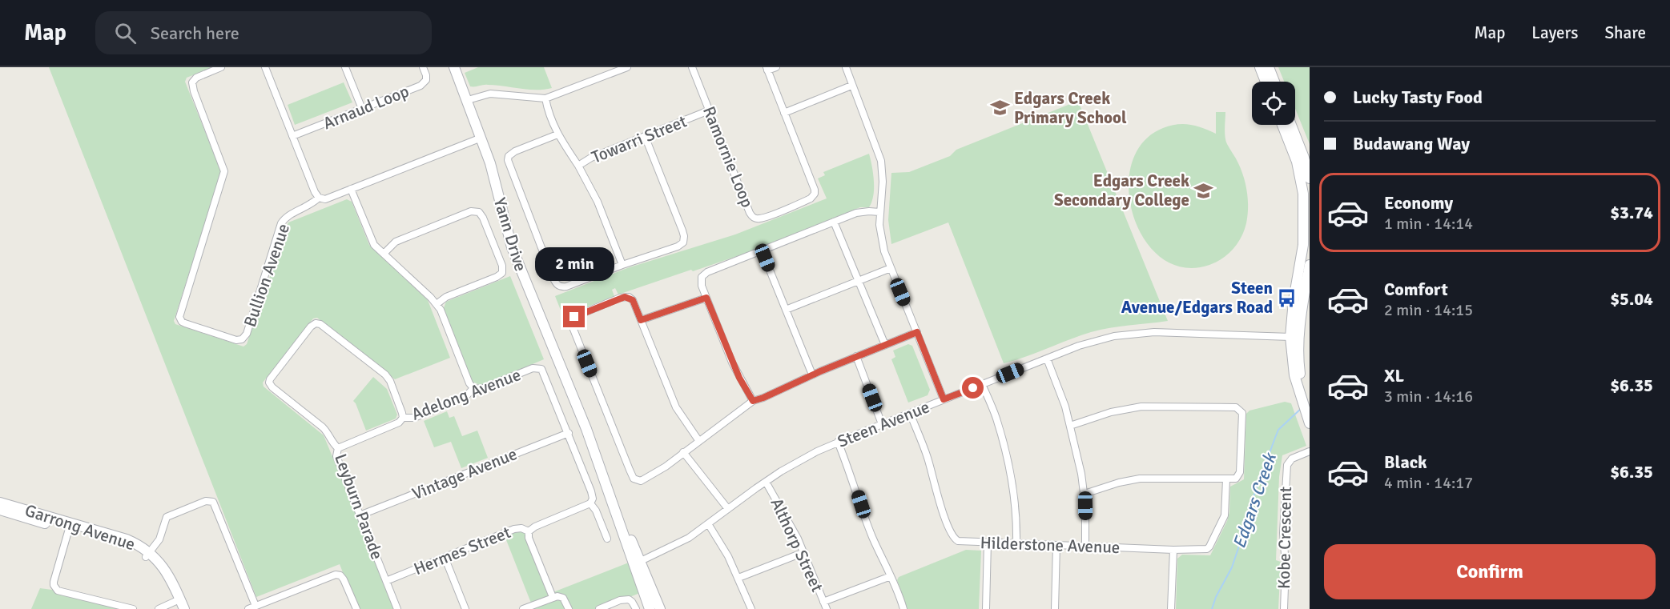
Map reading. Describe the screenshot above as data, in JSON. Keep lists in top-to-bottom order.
{
  "streets": {
    "street": [
      "Arnaud Loop",
      "Towarri Street",
      "Ramornie Loop",
      "Yann Drive",
      "Bullion Avenue",
      "Adelong Avenue",
      "Steen Avenue",
      "Vintage Avenue",
      "Leyburn Parade",
      "Garrong Avenue",
      "Kobe Crescent",
      "Althorp Street",
      "Hilderstone Avenue",
      "Hermes Street"
    ]
  },
  "crossings": [
    ["Towarri Street", "Ramornie Loop"],
    ["Yann Drive", "Bullion Avenue"],
    ["Yann Drive", "Steen Avenue"],
    ["Adelong Avenue", "Vintage Avenue"],
    ["Adelong Avenue", "Leyburn Parade"],
    ["Adelong Avenue", "Hermes Street"],
    ["Steen Avenue", "Althorp Street"],
    ["Steen Avenue", "Hilderstone Avenue"],
    ["Vintage Avenue", "Leyburn Parade"],
    ["Leyburn Parade", "Hermes Street"]
  ],
  "water": ["Edgars Creek"],
  "places": {
    "school or university": ["Edgars Creek Primary School", "Edgars Creek Secondary College"],
    "bus stop": ["Steen Avenue/Edgars Road"]
  },
  "page": {
    "header": "Map",
    "search": "Search here",
    "nav": ["Map", "Layers", "Share"],
    "banner": ["Lucky Tasty Food", "Budawang Way"],
    "list": [
      {
        "name": "Economy",
        "note": "1 min · 14:14",
        "value": "$3.74"
      },
      {
        "name": "Comfort",
        "note": "2 min · 14:15",
        "value": "$5.04"
      },
      {
        "name": "XL",
        "note": "3 min · 14:16",
        "value": "$6.35"
      },
      {
        "name": "Black",
        "note": "4 min · 14:17",
        "value": "$6.35"
      }
    ],
    "bubble": "2 min",
    "buttons": "Confirm"
  }
}
